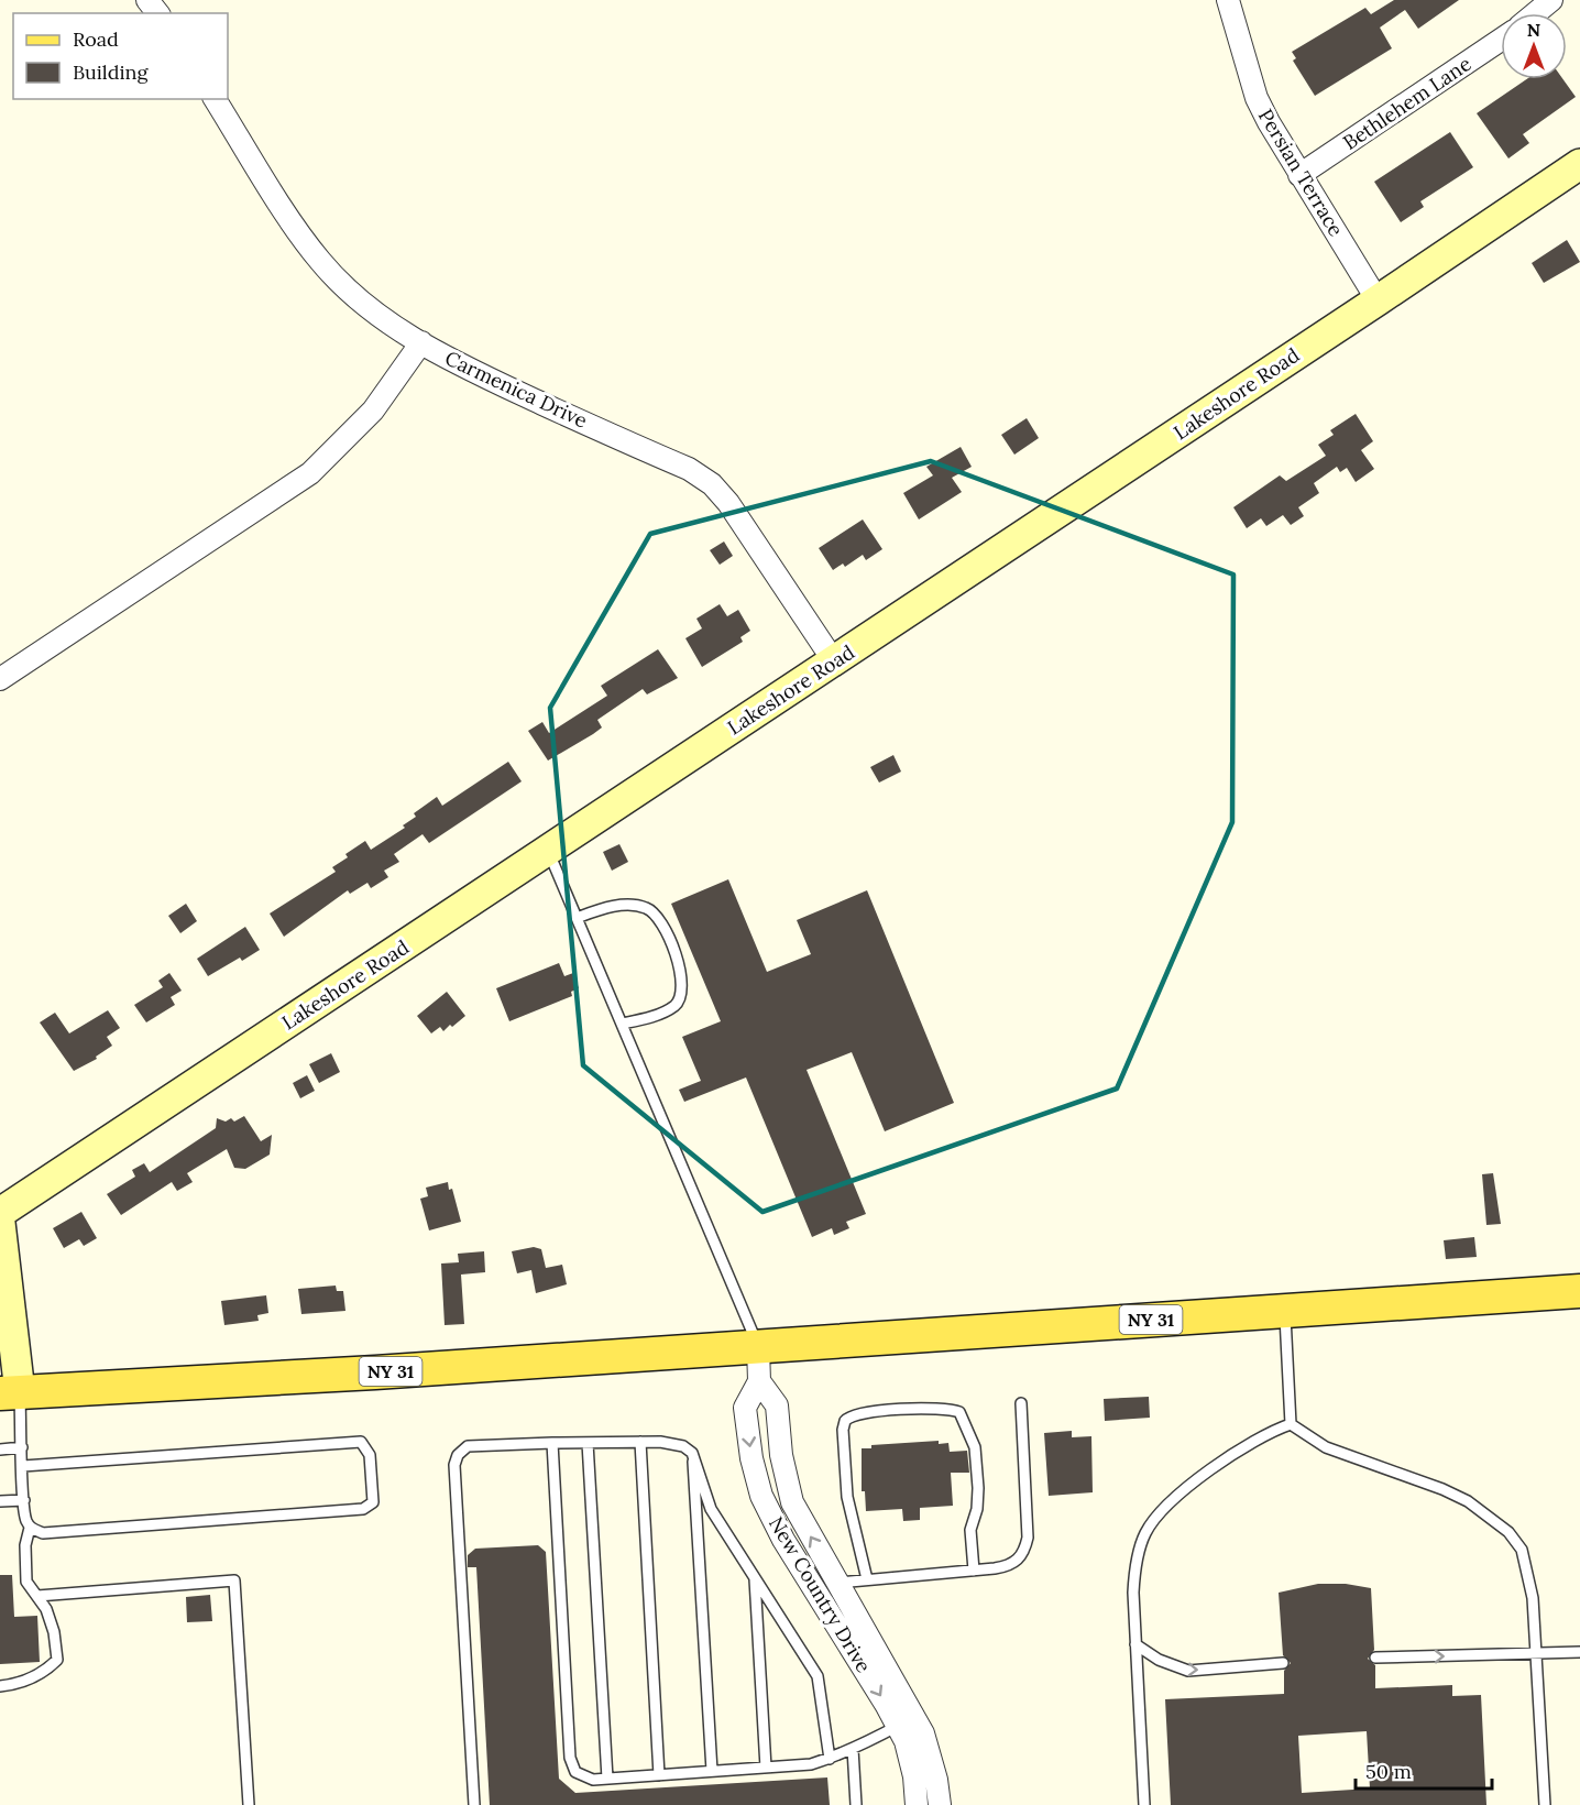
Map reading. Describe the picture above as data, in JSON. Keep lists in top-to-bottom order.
{
  "streets": {
    "main road": ["NY 31"],
    "street": [
      "Bethlehem Lane",
      "Persian Terrace",
      "Carmenica Drive",
      "Lakeshore Road",
      "New Country Drive"
    ]
  },
  "crossings": [
    ["Bethlehem Lane", "Persian Terrace"],
    ["Persian Terrace", "Lakeshore Road"],
    ["Carmenica Drive", "Lakeshore Road"],
    ["NY 31", "New Country Drive"]
  ],
  "legend": ["Road", "Building"],
  "scale_bar": "50 m",
  "north": "top"
}
